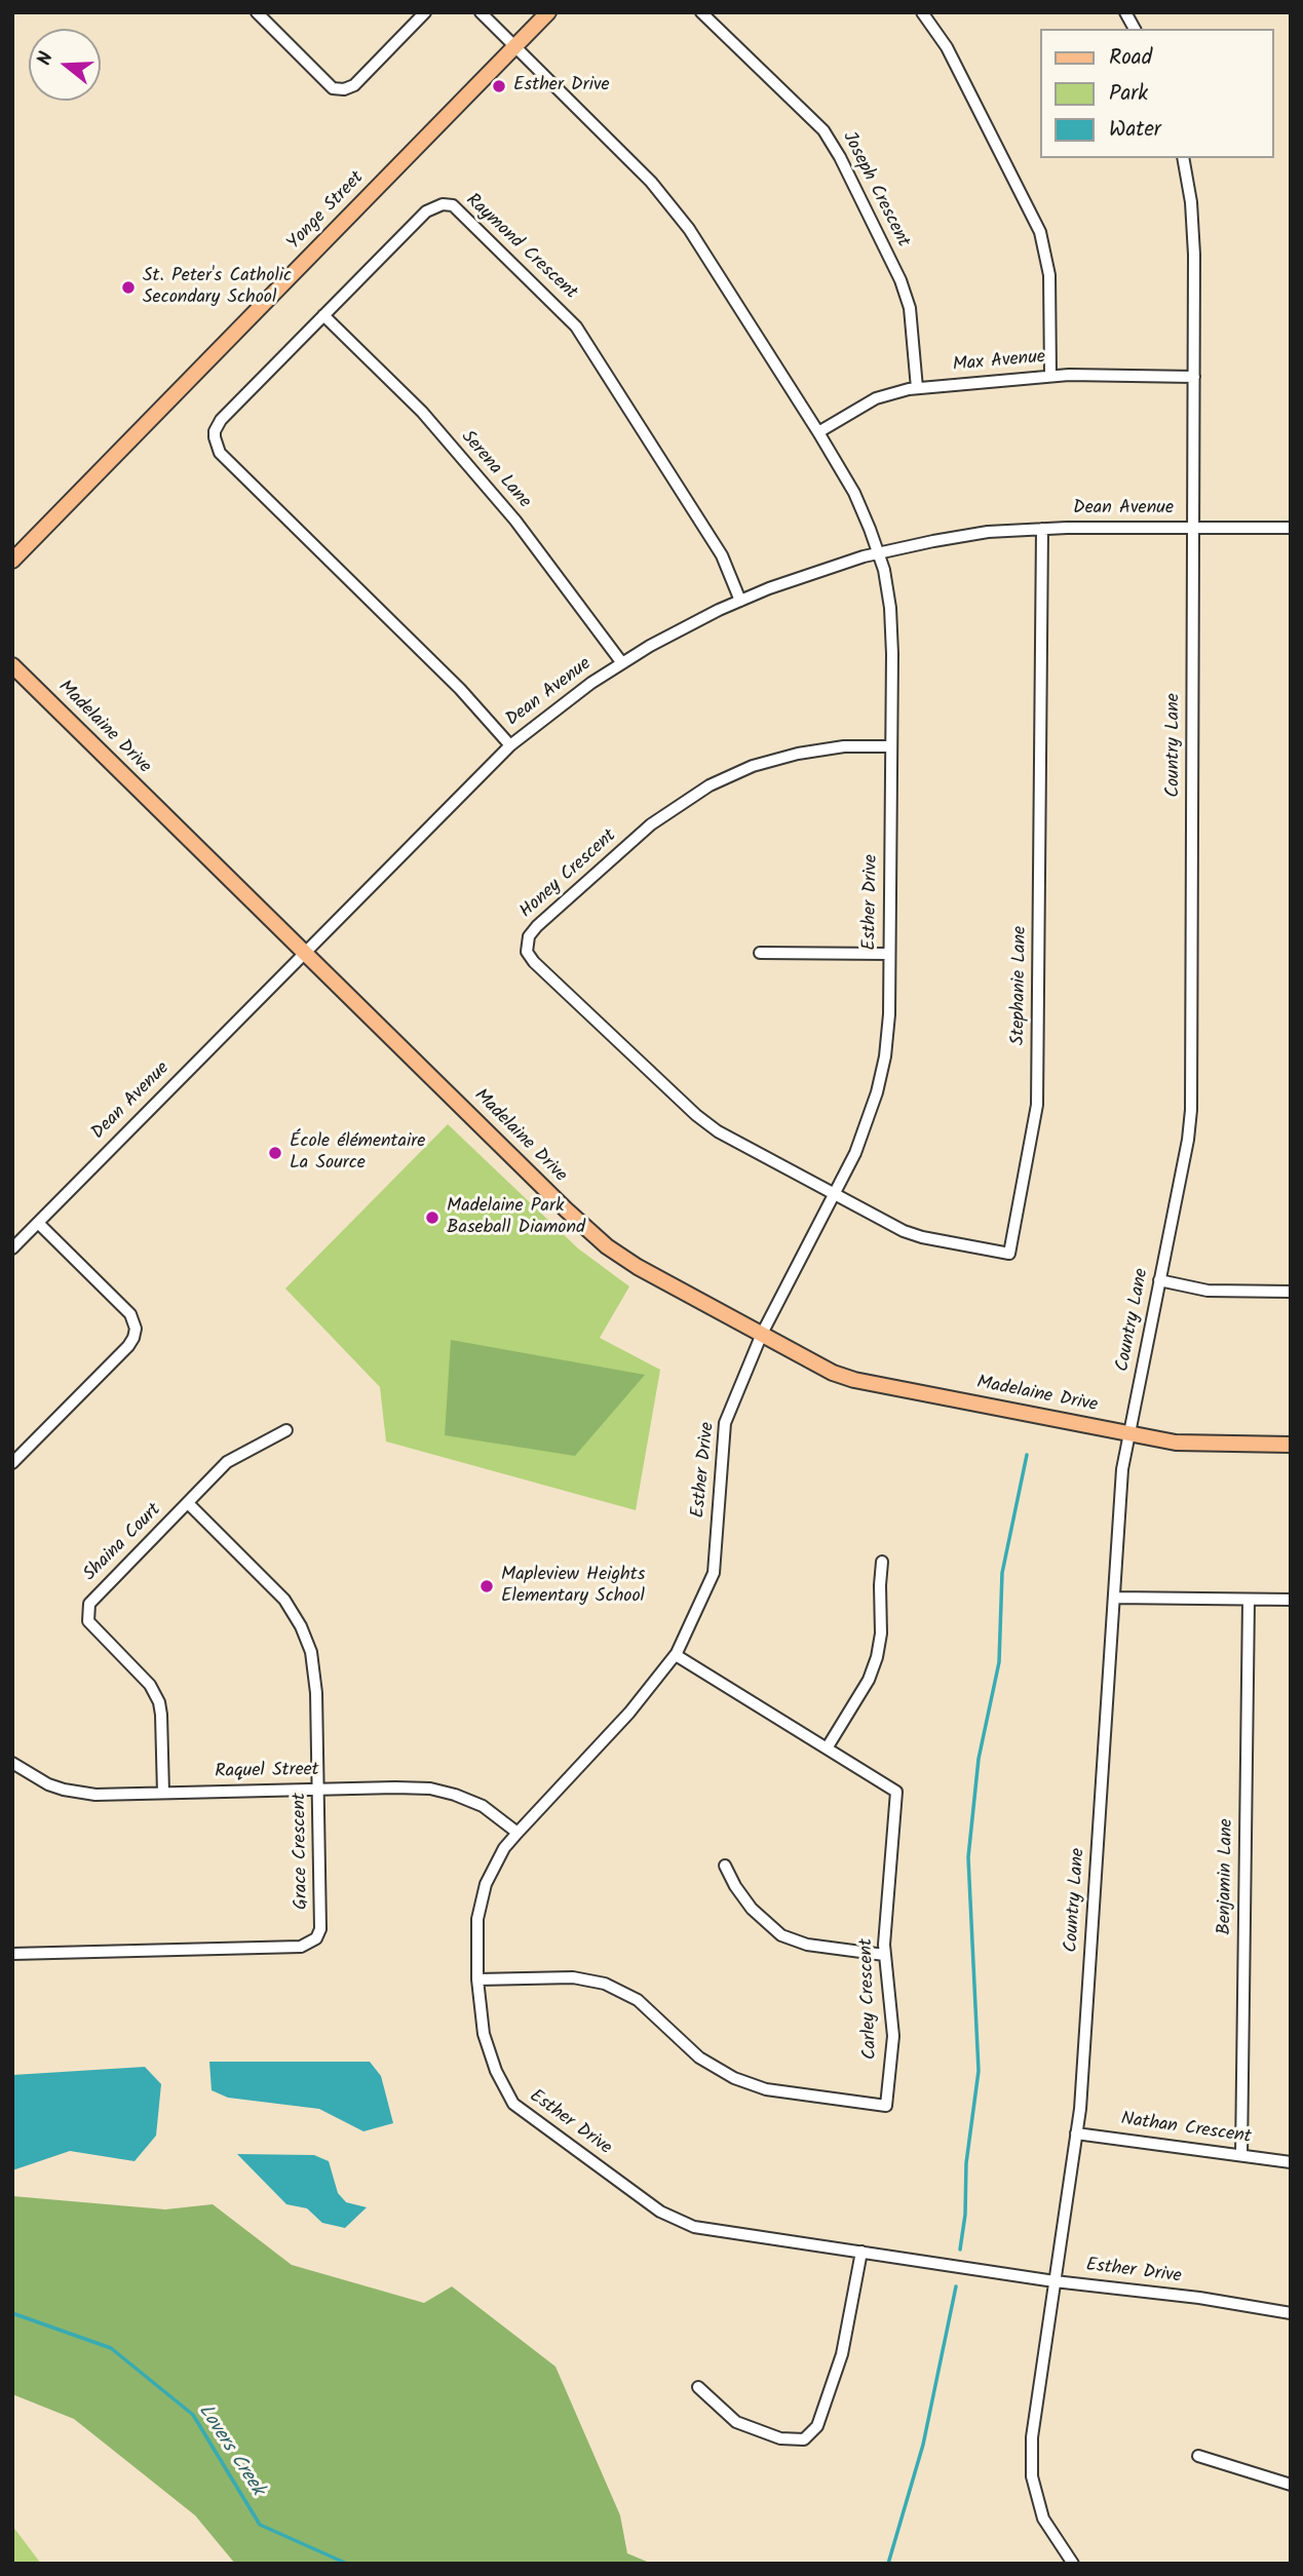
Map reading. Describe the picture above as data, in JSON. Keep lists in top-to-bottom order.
{
  "streets": {
    "main road": ["Yonge Street", "Madelaine Drive"],
    "street": [
      "Joseph Crescent",
      "Raymond Crescent",
      "Max Avenue",
      "Serena Lane",
      "Dean Avenue",
      "Country Lane",
      "Honey Crescent",
      "Esther Drive",
      "Stephanie Lane",
      "Shaina Court",
      "Raquel Street",
      "Grace Crescent",
      "Benjamin Lane",
      "Carley Crescent",
      "Nathan Crescent"
    ]
  },
  "crossings": [
    ["Joseph Crescent", "Max Avenue"],
    ["Yonge Street", "Esther Drive"],
    ["Raymond Crescent", "Serena Lane"],
    ["Raymond Crescent", "Dean Avenue"],
    ["Max Avenue", "Country Lane"],
    ["Max Avenue", "Esther Drive"],
    ["Serena Lane", "Dean Avenue"],
    ["Dean Avenue", "Madelaine Drive"],
    ["Dean Avenue", "Country Lane"],
    ["Dean Avenue", "Esther Drive"],
    ["Dean Avenue", "Stephanie Lane"],
    ["Madelaine Drive", "Country Lane"],
    ["Madelaine Drive", "Esther Drive"],
    ["Country Lane", "Esther Drive"],
    ["Country Lane", "Nathan Crescent"],
    ["Honey Crescent", "Esther Drive"],
    ["Honey Crescent", "Stephanie Lane"],
    ["Esther Drive", "Stephanie Lane"],
    ["Esther Drive", "Raquel Street"],
    ["Esther Drive", "Carley Crescent"],
    ["Shaina Court", "Raquel Street"],
    ["Shaina Court", "Grace Crescent"],
    ["Raquel Street", "Grace Crescent"],
    ["Benjamin Lane", "Nathan Crescent"]
  ],
  "water": ["Lovers Creek"],
  "places": [
    "Esther Drive",
    "St. Peter's Catholic Secondary School",
    "École élémentaire La Source",
    "Madelaine Park Baseball Diamond",
    "Mapleview Heights Elementary School"
  ],
  "legend": ["Road", "Park", "Water"],
  "north": "left"
}
